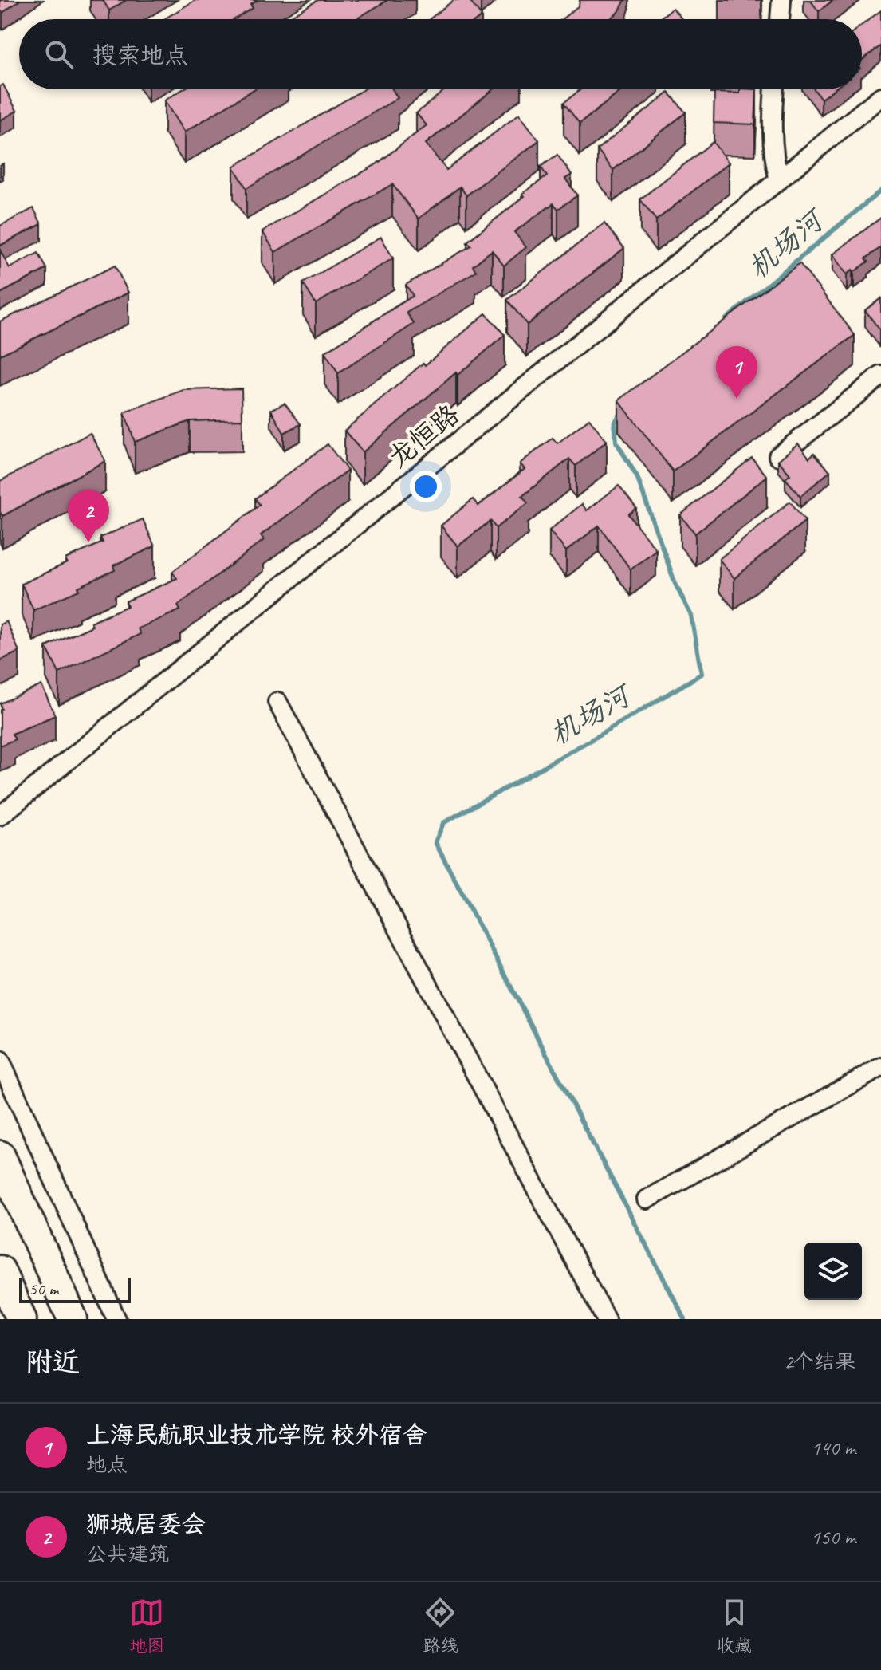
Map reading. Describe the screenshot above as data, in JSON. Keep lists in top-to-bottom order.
{
  "streets": {
    "street": ["龙恒路"]
  },
  "water": ["机场河"],
  "scale_bar": "50 m",
  "page": {
    "search": "搜索地点",
    "pins": ["1", "2"],
    "scale": "50 m",
    "heading": ["附近", "2个结果"],
    "list": [
      {
        "mark": "1",
        "name": "上海民航职业技术学院 校外宿舍",
        "note": "地点",
        "value": "140 m"
      },
      {
        "mark": "2",
        "name": "狮城居委会",
        "note": "公共建筑",
        "value": "150 m"
      }
    ],
    "nav": ["地图", "路线", "收藏"]
  }
}
